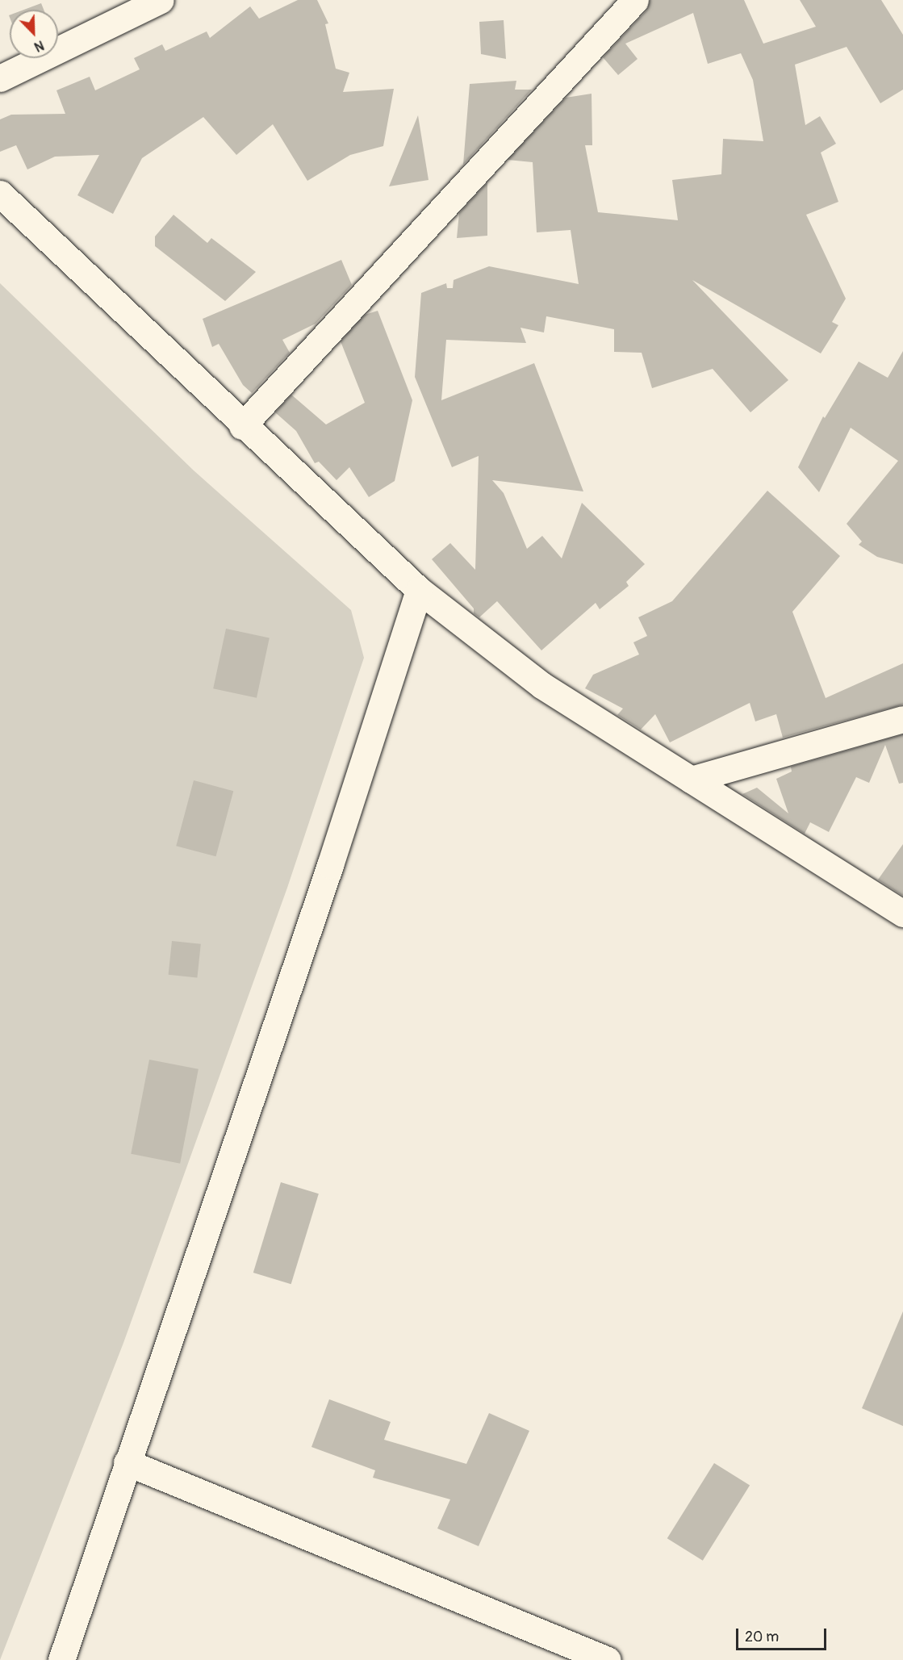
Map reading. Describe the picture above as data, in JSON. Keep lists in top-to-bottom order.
{
  "scale_bar": "20 m",
  "north": "bottom right"
}
